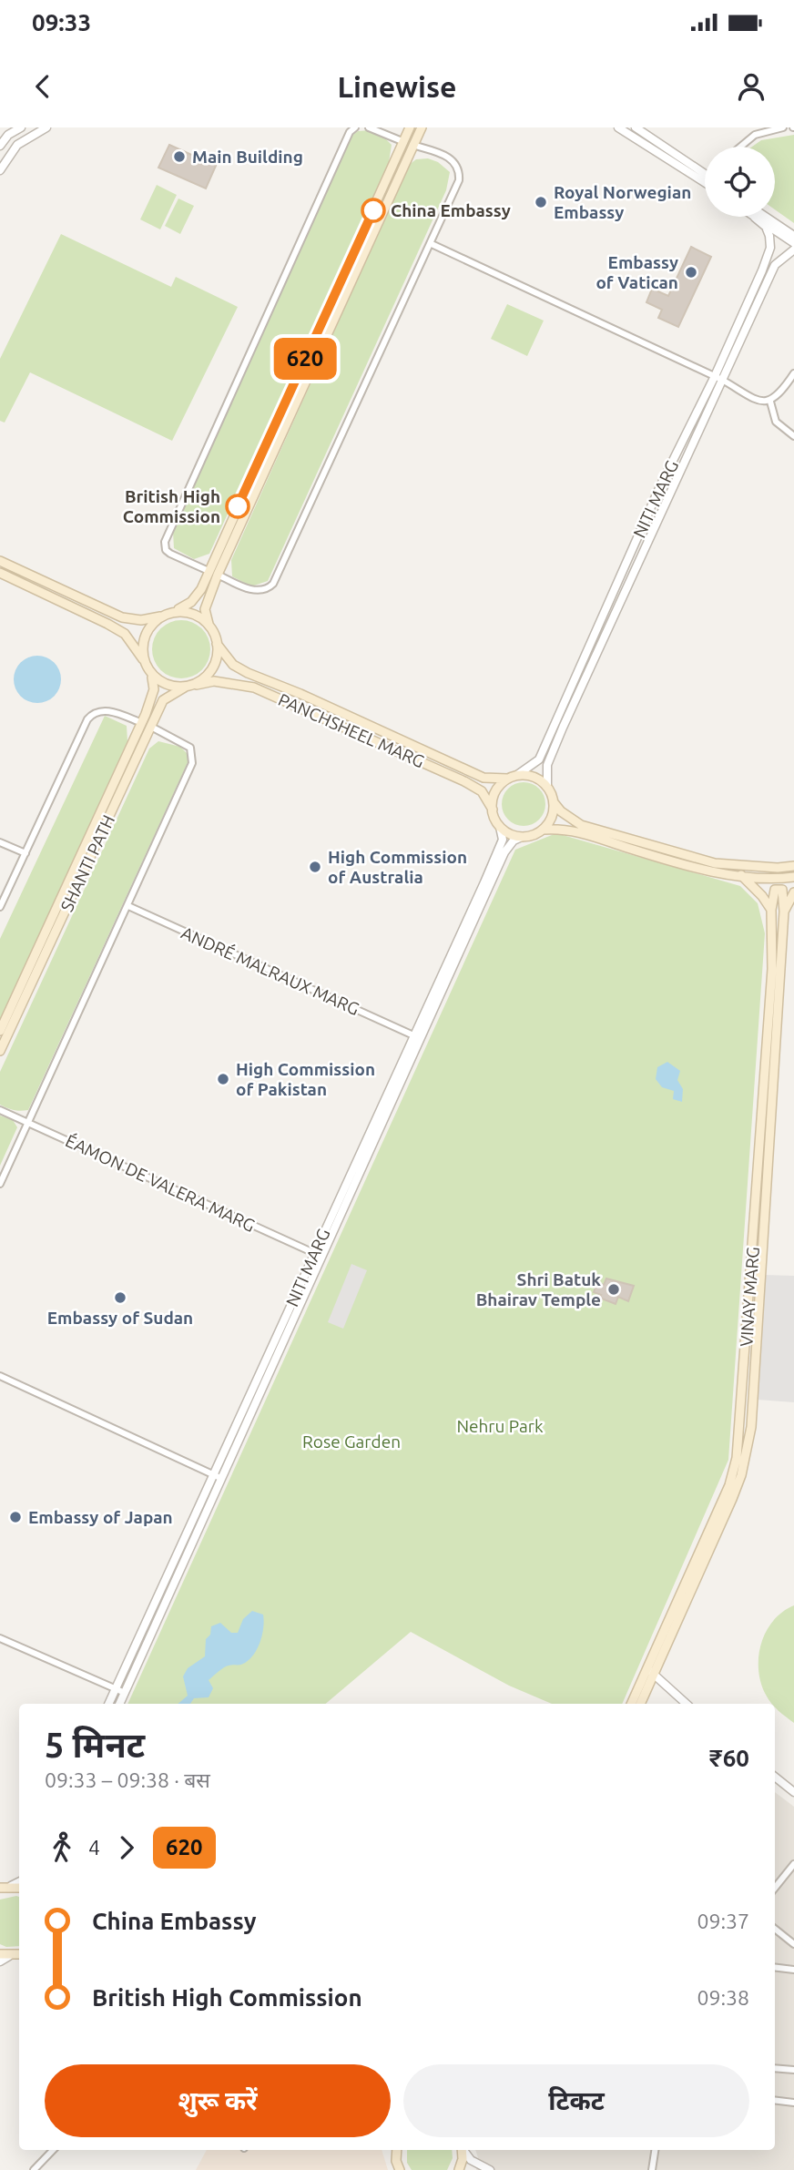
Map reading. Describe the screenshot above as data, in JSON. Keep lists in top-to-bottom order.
{
  "streets": {
    "main road": ["PANCHSHEEL MARG", "SHANTI PATH", "VINAY MARG"],
    "street": ["NITI MARG", "ANDRÉ MALRAUX MARG", "ÉAMON DE VALERA MARG"]
  },
  "crossings": [
    ["NITI MARG", "PANCHSHEEL MARG"],
    ["NITI MARG", "ANDRÉ MALRAUX MARG"],
    ["NITI MARG", "ÉAMON DE VALERA MARG"],
    ["PANCHSHEEL MARG", "SHANTI PATH"]
  ],
  "parks": ["Nehru Park", "Rose Garden"],
  "places": [
    "Main Building",
    "Royal Norwegian Embassy",
    "China Embassy",
    "Embassy of Vatican",
    "British High Commission",
    "High Commission of Australia",
    "High Commission of Pakistan",
    "Shri Batuk Bhairav Temple",
    "Embassy of Sudan",
    "Embassy of Japan"
  ],
  "lines": ["bus line 620"],
  "page": {
    "status": "09:33",
    "header": "Linewise",
    "on_map": "620",
    "heading": ["5 मिनट", "09:33 – 09:38 · बस", "₹60"],
    "legs": ["4", "620"],
    "list": [
      {
        "name": "China Embassy",
        "value": "09:37"
      },
      {
        "name": "British High Commission",
        "value": "09:38"
      }
    ],
    "buttons": ["शुरू करें", "टिकट"]
  }
}
